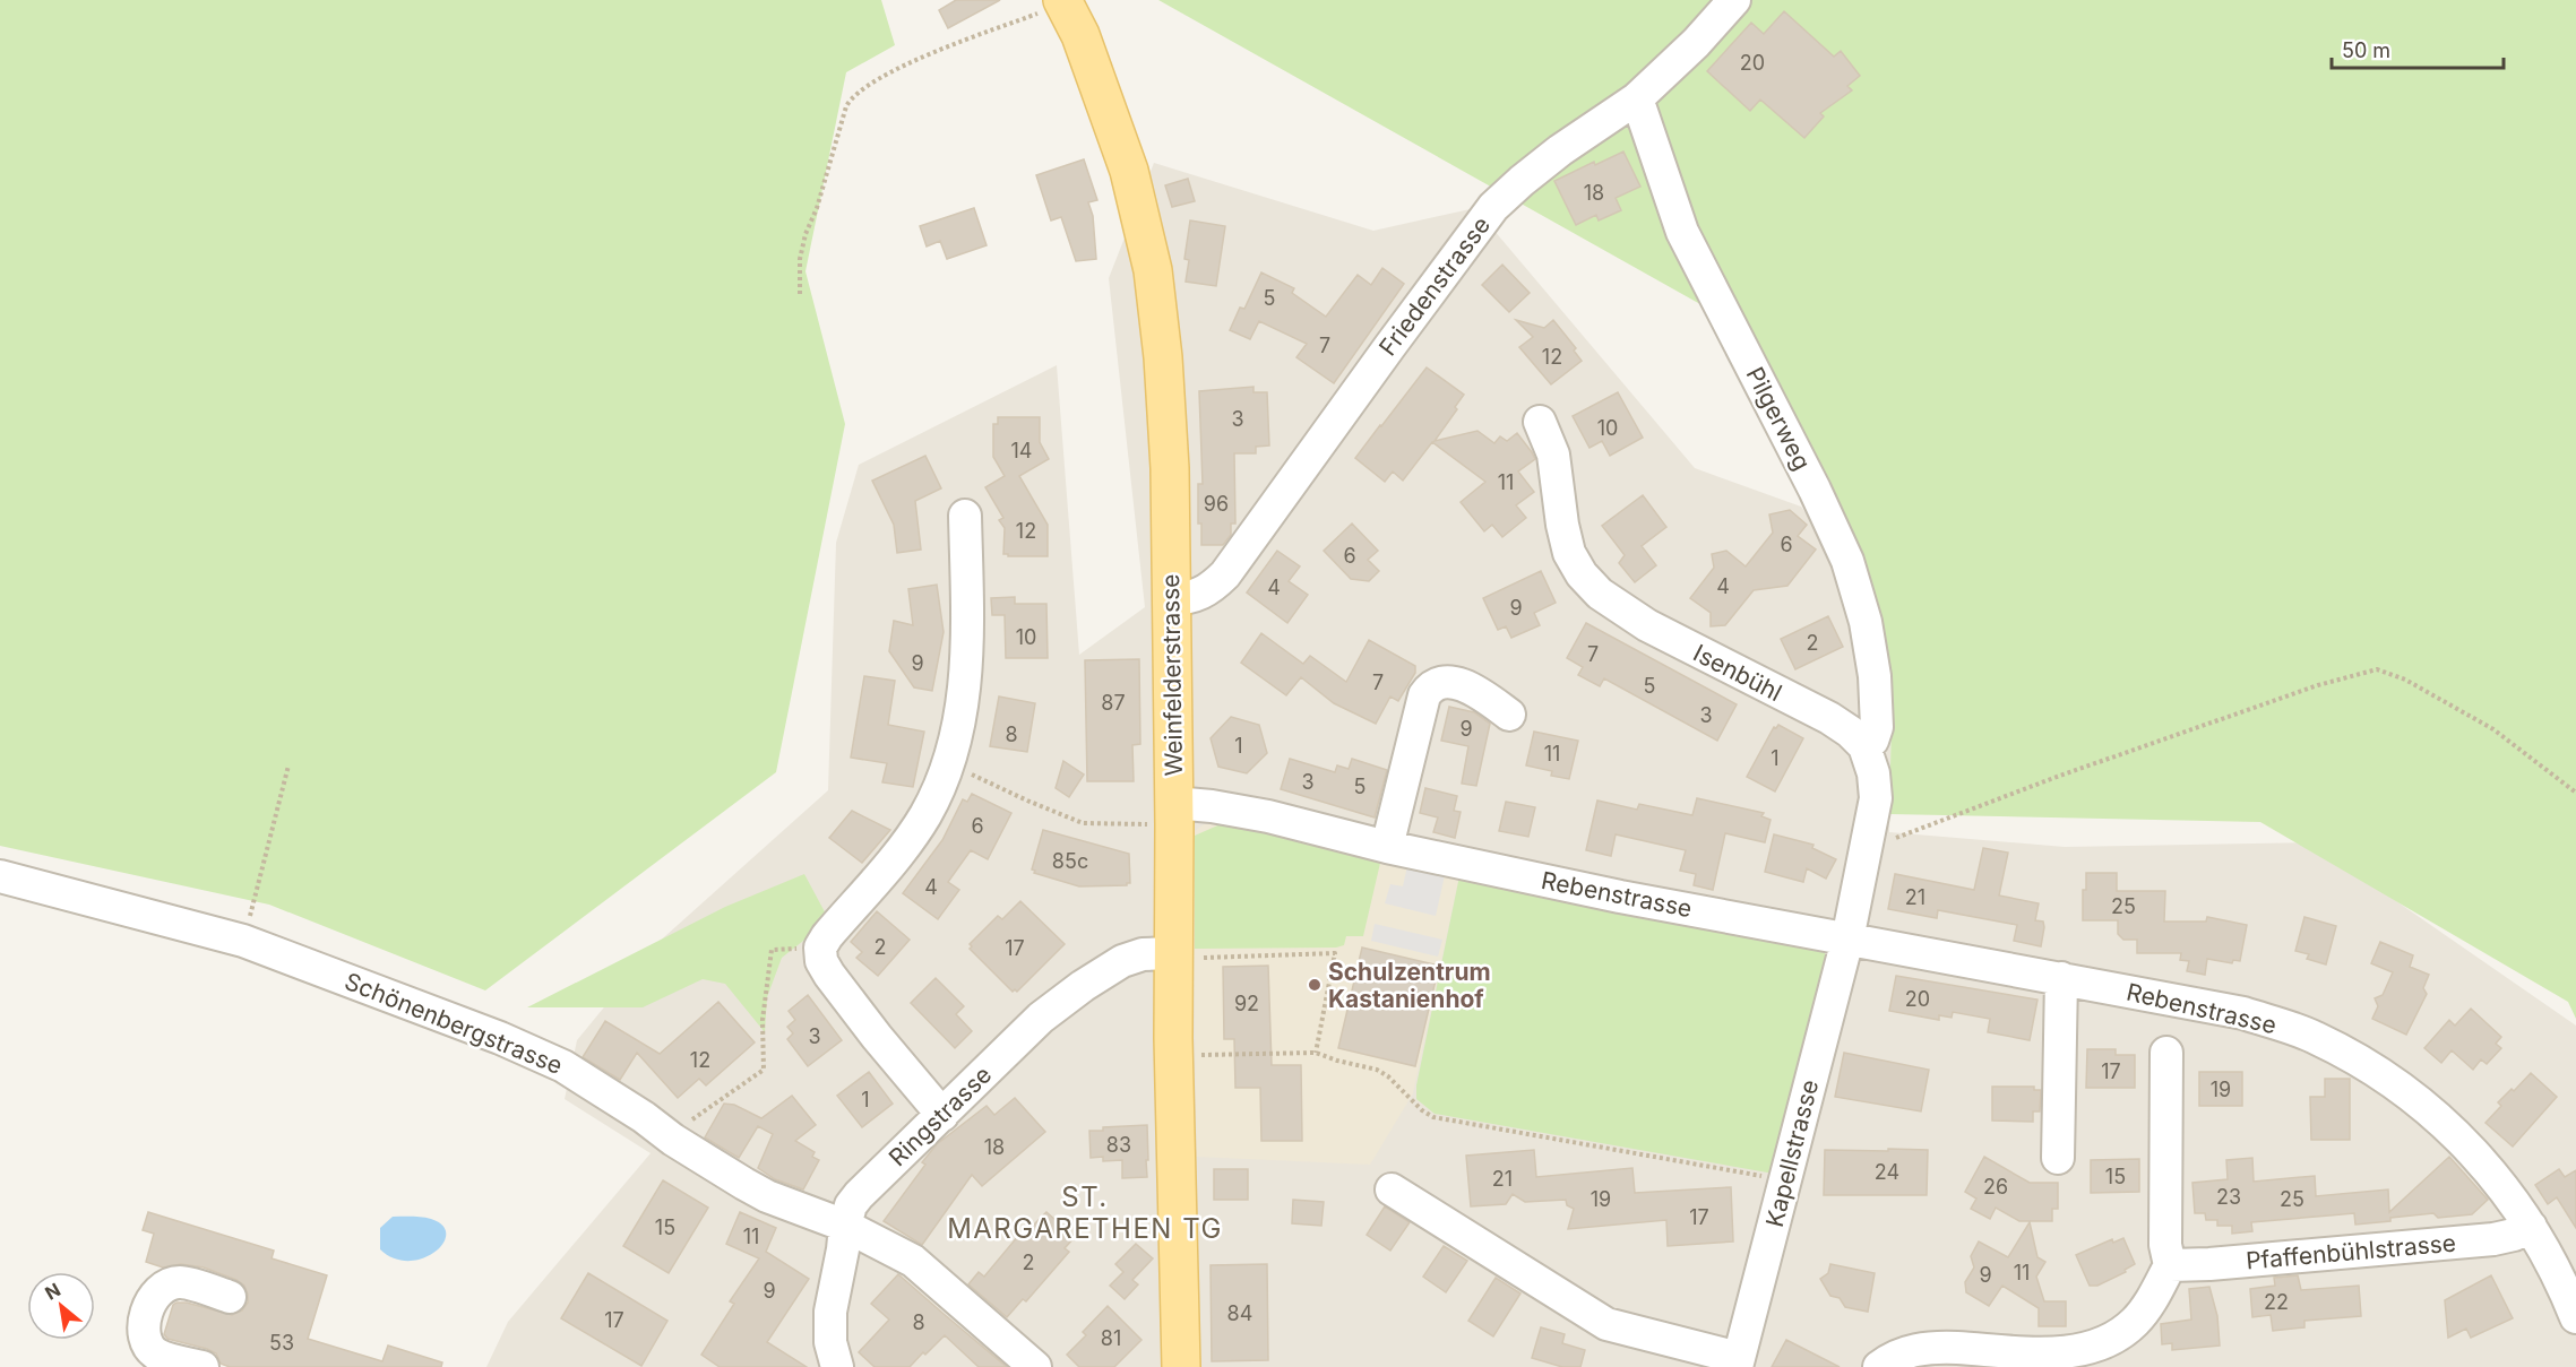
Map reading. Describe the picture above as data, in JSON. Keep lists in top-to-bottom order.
{
  "streets": {
    "main road": ["Weinfelderstrasse"],
    "street": [
      "Friedenstrasse",
      "Pilgerweg",
      "Isenbühl",
      "Rebenstrasse",
      "Schönenbergstrasse",
      "Ringstrasse",
      "Kapellstrasse",
      "Pfaffenbühlstrasse"
    ]
  },
  "crossings": [
    ["Friedenstrasse", "Pilgerweg"],
    ["Friedenstrasse", "Weinfelderstrasse"],
    ["Pilgerweg", "Isenbühl"],
    ["Weinfelderstrasse", "Rebenstrasse"],
    ["Weinfelderstrasse", "Ringstrasse"],
    ["Rebenstrasse", "Kapellstrasse"],
    ["Rebenstrasse", "Pfaffenbühlstrasse"],
    ["Schönenbergstrasse", "Ringstrasse"]
  ],
  "districts": ["ST. MARGARETHEN TG"],
  "places": ["Schulzentrum Kastanienhof"],
  "house_numbers": [
    "20",
    "18",
    "5",
    "7",
    "12",
    "3",
    "10",
    "14",
    "11",
    "96",
    "12",
    "6",
    "6",
    "4",
    "4",
    "9",
    "10",
    "2",
    "7",
    "9",
    "7",
    "5",
    "87",
    "3",
    "9",
    "8",
    "1",
    "11",
    "1",
    "3",
    "5",
    "6",
    "85c",
    "4",
    "21",
    "25",
    "2",
    "17",
    "20",
    "92",
    "3",
    "12",
    "17",
    "19",
    "1",
    "83",
    "18",
    "24",
    "15",
    "21",
    "26",
    "23",
    "19",
    "25",
    "17",
    "15",
    "11",
    "2",
    "11",
    "9",
    "9",
    "22",
    "84",
    "17",
    "8",
    "81",
    "53"
  ],
  "scale_bar": "50 m",
  "north": "top left"
}
